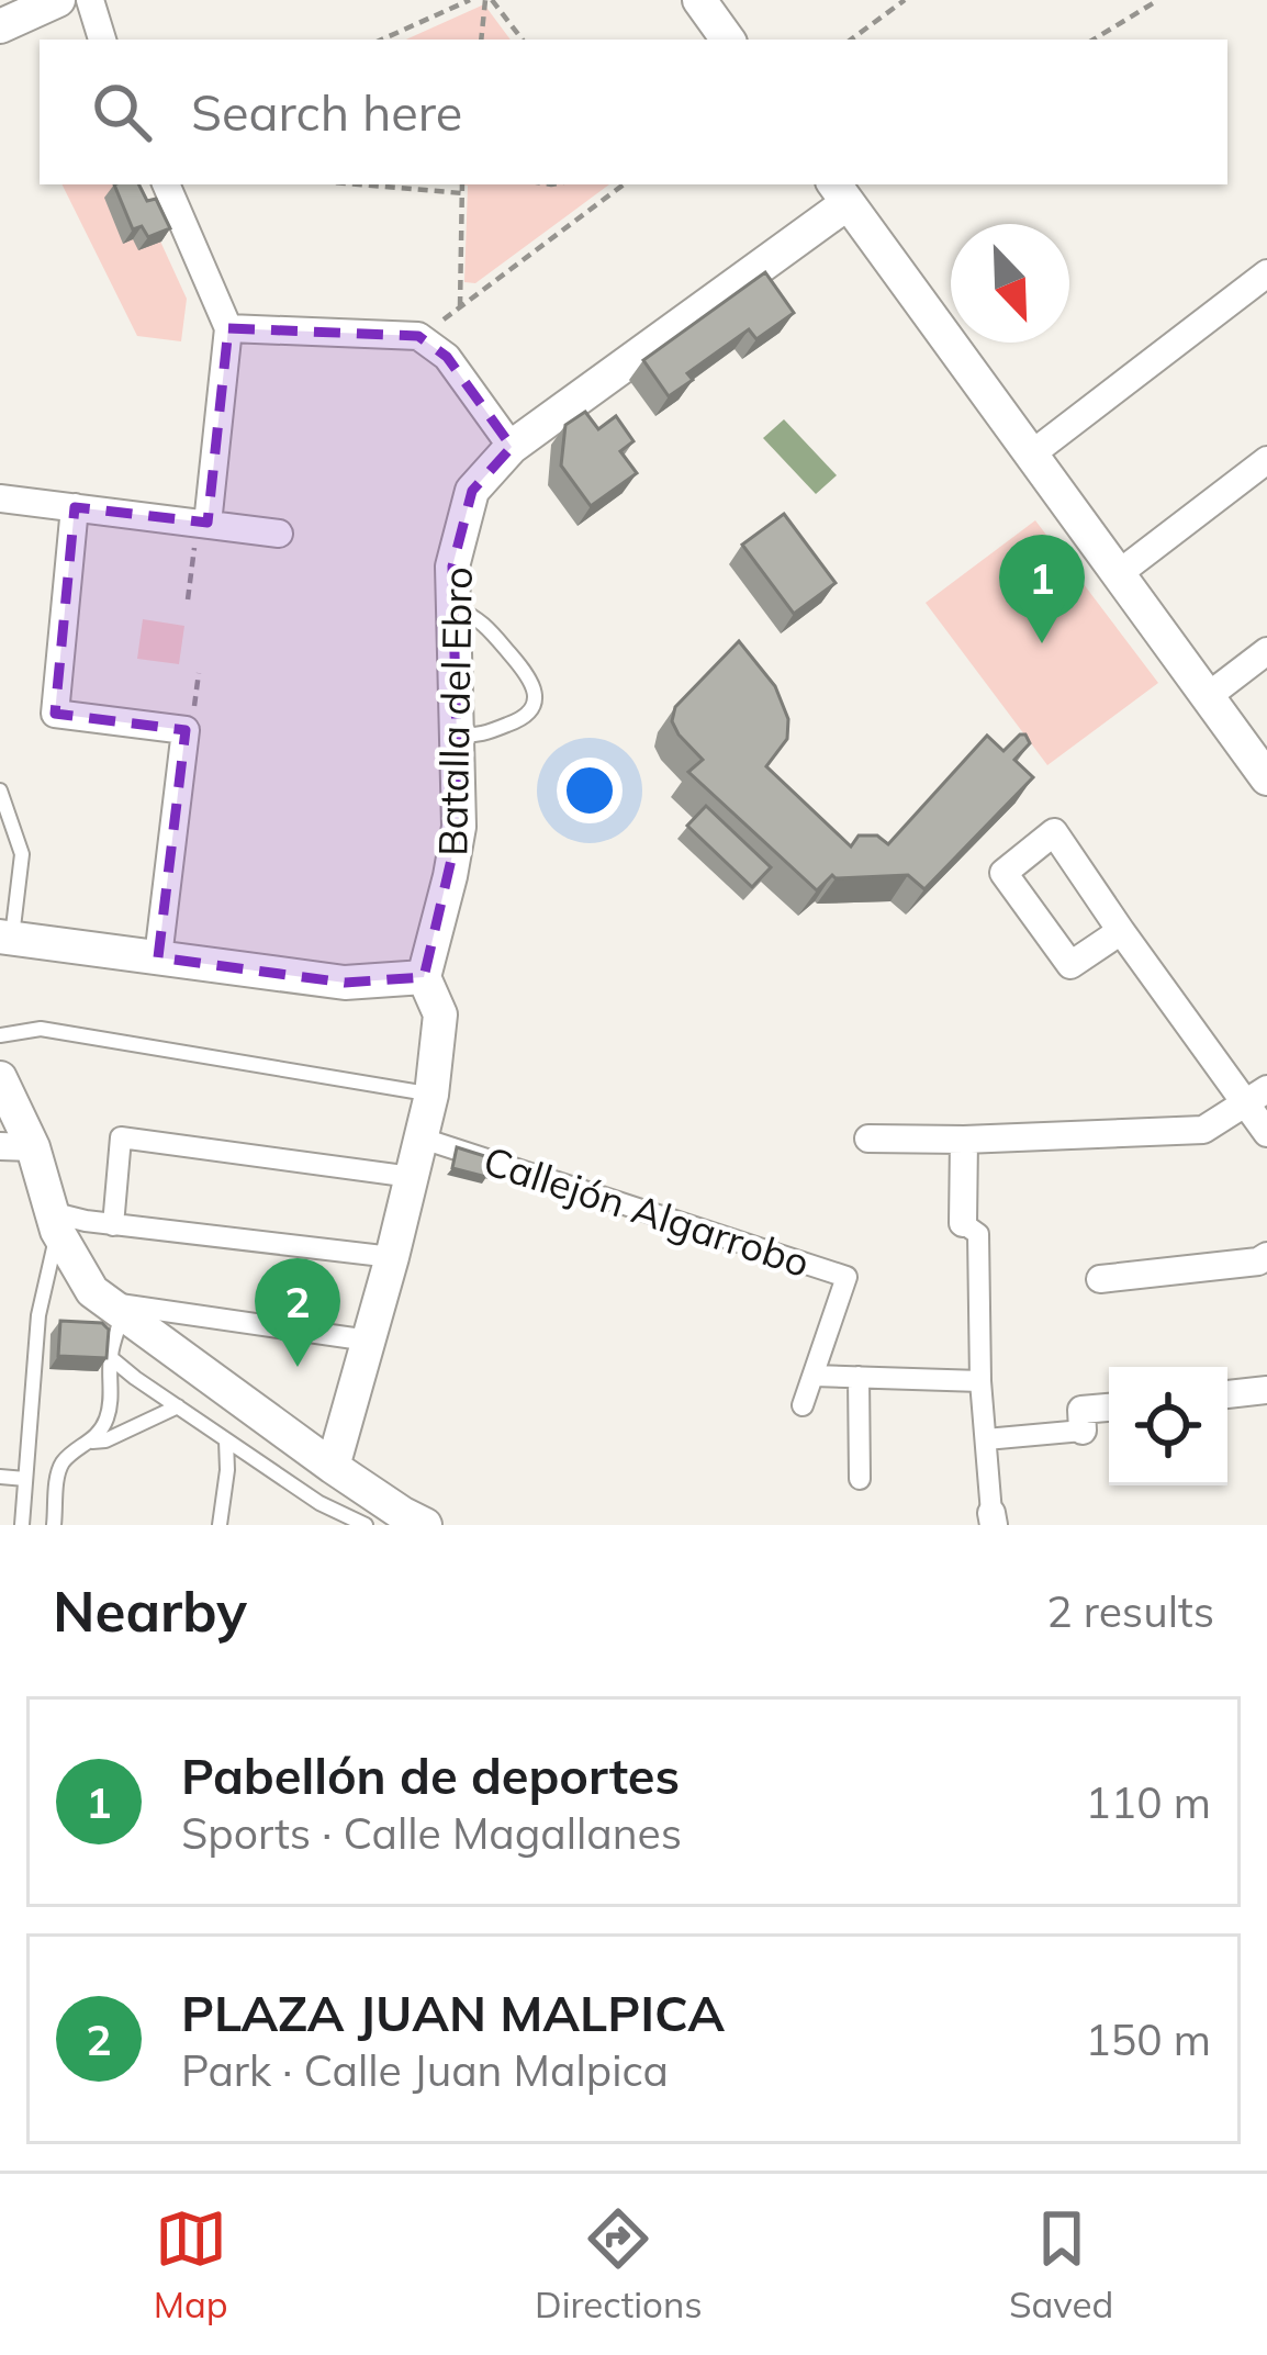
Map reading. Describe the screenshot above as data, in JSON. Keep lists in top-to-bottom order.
{
  "streets": {
    "street": ["Batalla del Ebro", "Callejón Algarrobo"]
  },
  "crossings": [
    ["Batalla del Ebro", "Callejón Algarrobo"]
  ],
  "north": "bottom right",
  "page": {
    "search": "Search here",
    "pins": ["1", "2"],
    "heading": ["Nearby", "2 results"],
    "list": [
      {
        "mark": "1",
        "name": "Pabellón de deportes",
        "note": "Sports · Calle Magallanes",
        "value": "110 m"
      },
      {
        "mark": "2",
        "name": "PLAZA JUAN MALPICA",
        "note": "Park · Calle Juan Malpica",
        "value": "150 m"
      }
    ],
    "nav": ["Map", "Directions", "Saved"]
  }
}
